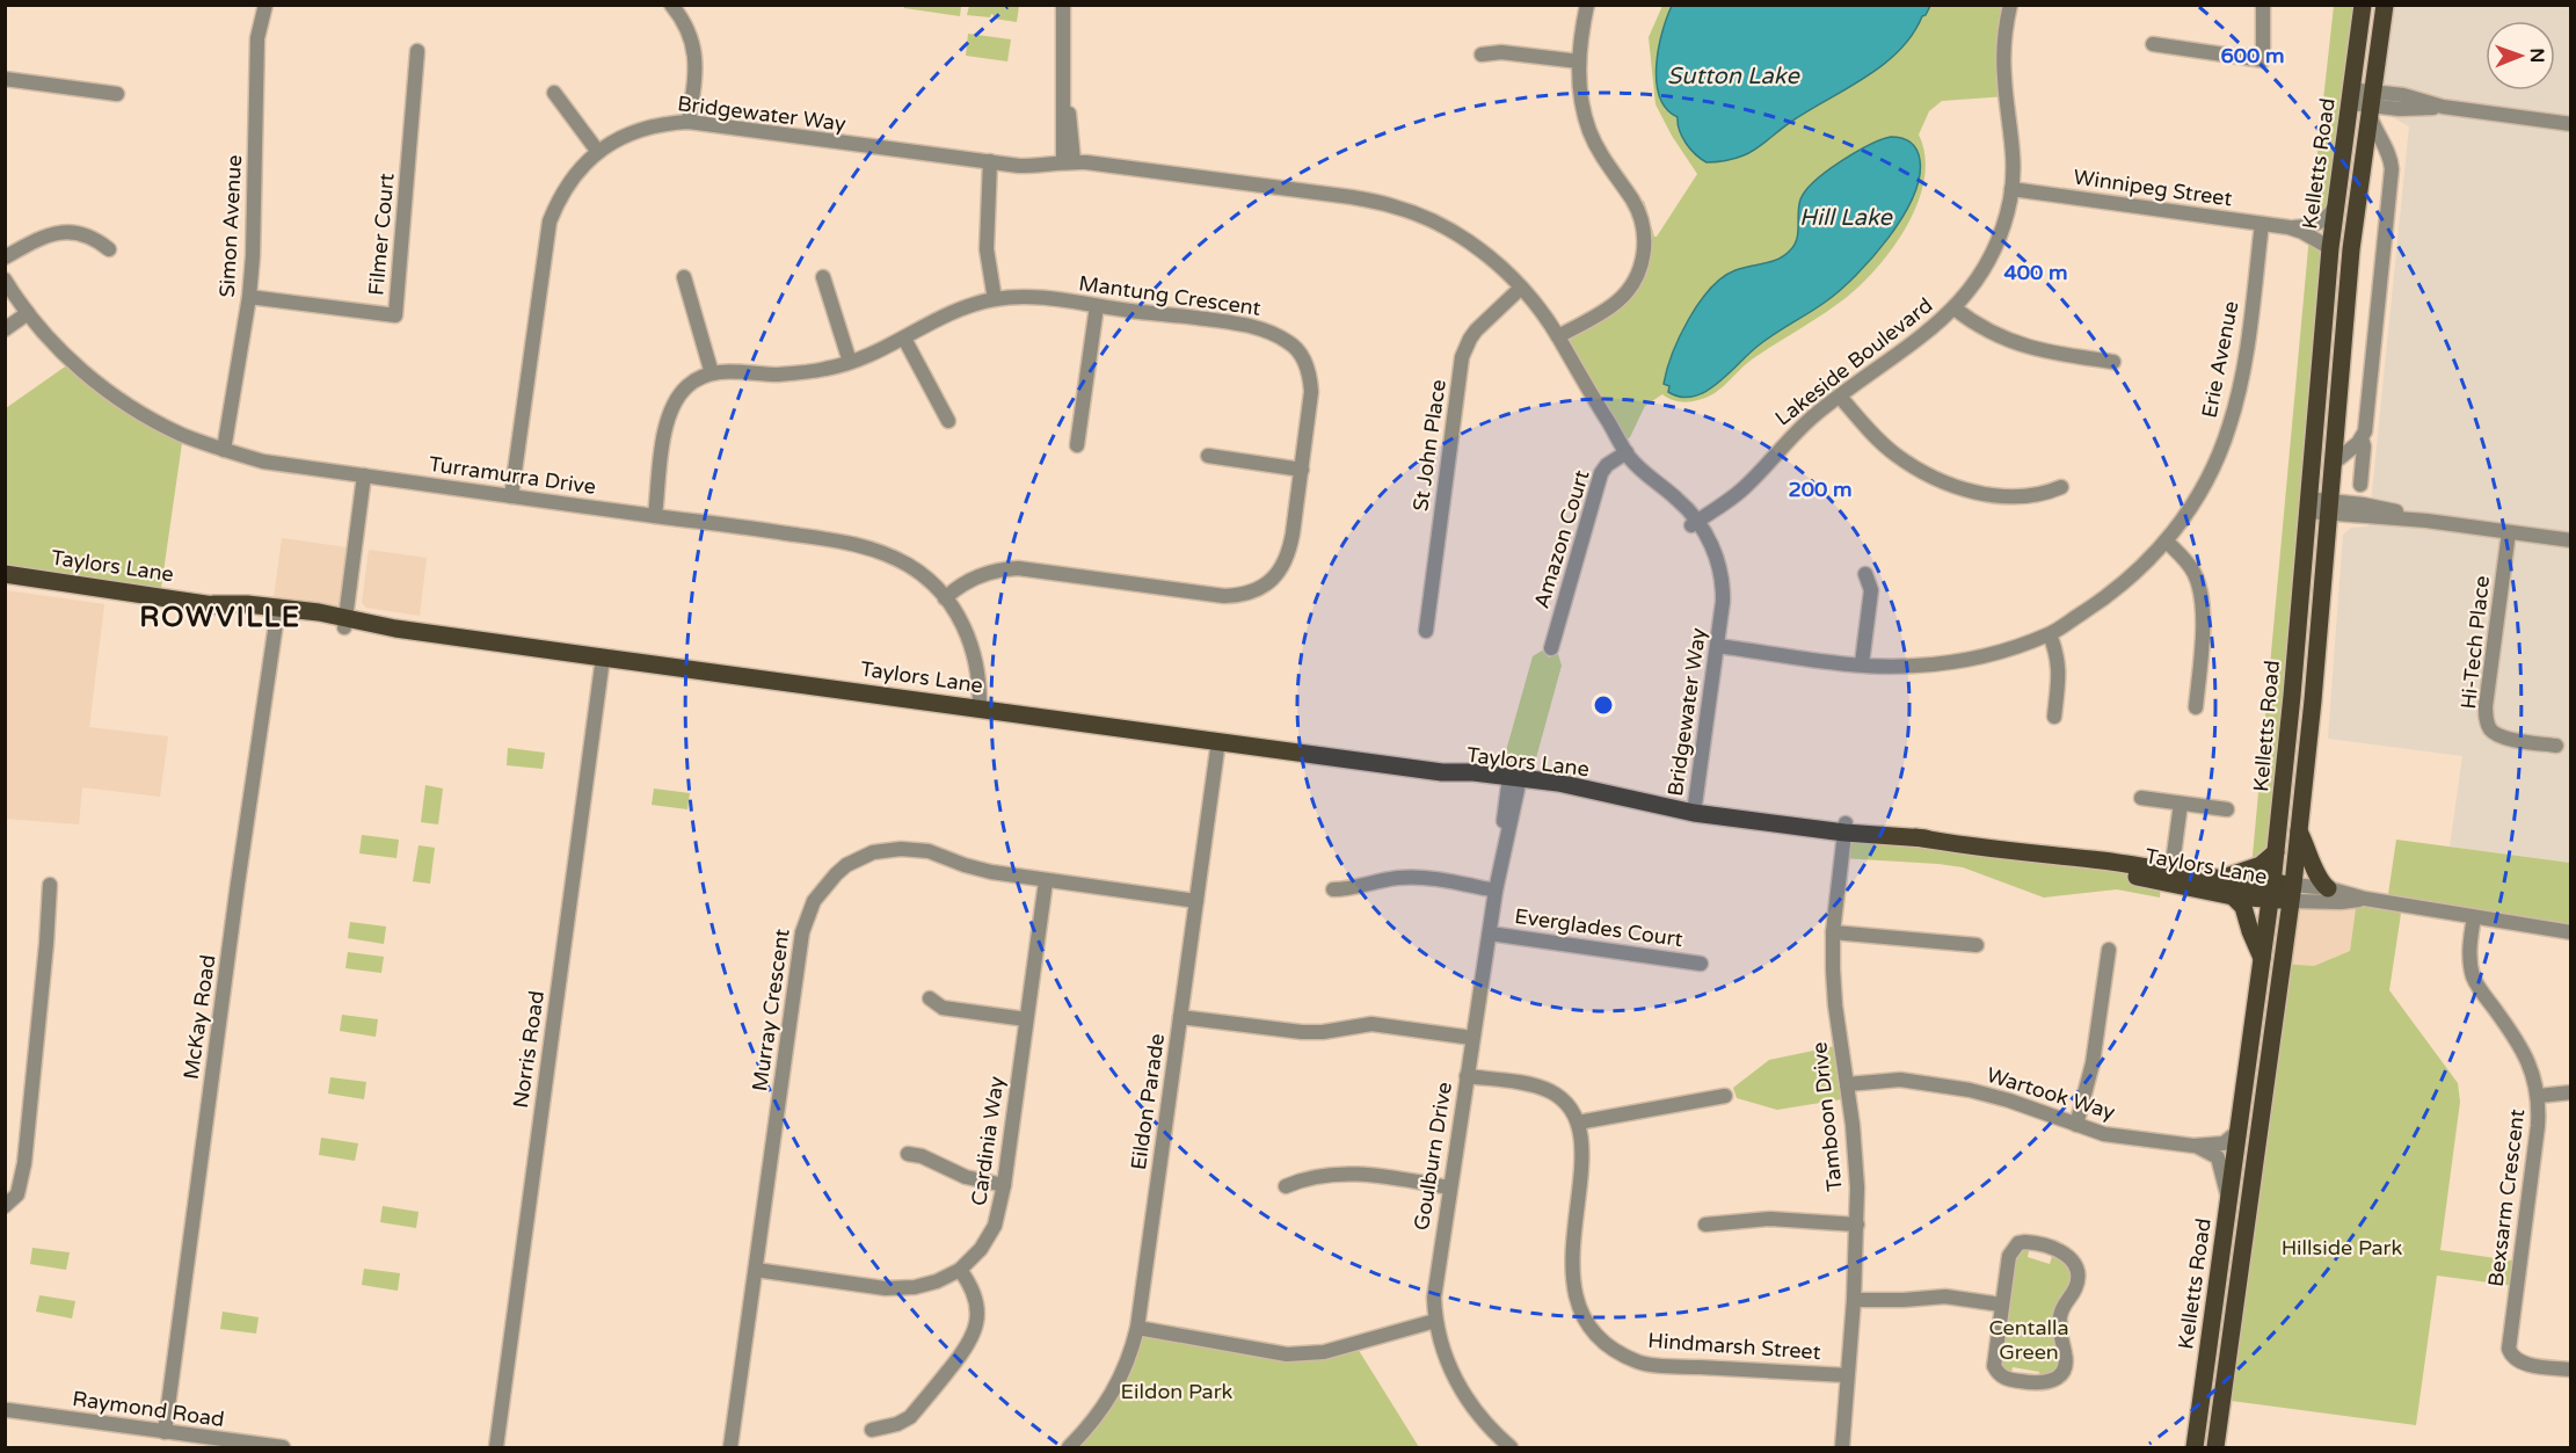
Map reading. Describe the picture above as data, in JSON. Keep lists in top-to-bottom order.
{
  "streets": {
    "main road": ["Kelletts Road", "Taylors Lane"],
    "street": [
      "Bridgewater Way",
      "Winnipeg Street",
      "Simon Avenue",
      "Filmer Court",
      "Mantung Crescent",
      "Erie Avenue",
      "Lakeside Boulevard",
      "St John Place",
      "Turramurra Drive",
      "Amazon Court",
      "Hi-Tech Place",
      "Everglades Court",
      "Murray Crescent",
      "McKay Road",
      "Norris Road",
      "Wartook Way",
      "Eildon Parade",
      "Tamboon Drive",
      "Cardinia Way",
      "Goulburn Drive",
      "Bexsarm Crescent",
      "Hindmarsh Street",
      "Raymond Road"
    ]
  },
  "crossings": [
    ["Bridgewater Way", "Erie Avenue"],
    ["Bridgewater Way", "Lakeside Boulevard"],
    ["Bridgewater Way", "St John Place"],
    ["Bridgewater Way", "Turramurra Drive"],
    ["Bridgewater Way", "Amazon Court"],
    ["Bridgewater Way", "Taylors Lane"],
    ["Kelletts Road", "Winnipeg Street"],
    ["Kelletts Road", "Taylors Lane"],
    ["Kelletts Road", "Wartook Way"],
    ["Winnipeg Street", "Erie Avenue"],
    ["Winnipeg Street", "Lakeside Boulevard"],
    ["Simon Avenue", "Filmer Court"],
    ["Simon Avenue", "Turramurra Drive"],
    ["Mantung Crescent", "Turramurra Drive"],
    ["Turramurra Drive", "Taylors Lane"],
    ["Taylors Lane", "McKay Road"],
    ["Taylors Lane", "Norris Road"],
    ["Taylors Lane", "Eildon Parade"],
    ["Taylors Lane", "Tamboon Drive"],
    ["Taylors Lane", "Goulburn Drive"],
    ["Taylors Lane", "Bexsarm Crescent"],
    ["Everglades Court", "Goulburn Drive"],
    ["Murray Crescent", "Eildon Parade"],
    ["Murray Crescent", "Cardinia Way"],
    ["McKay Road", "Raymond Road"],
    ["Wartook Way", "Tamboon Drive"],
    ["Tamboon Drive", "Hindmarsh Street"]
  ],
  "districts": ["ROWVILLE"],
  "water": ["Sutton Lake", "Hill Lake"],
  "parks": ["Hillside Park", "Centalla Green", "Eildon Park"],
  "north": "right",
  "rings": ["600 m", "400 m", "200 m"]
}
